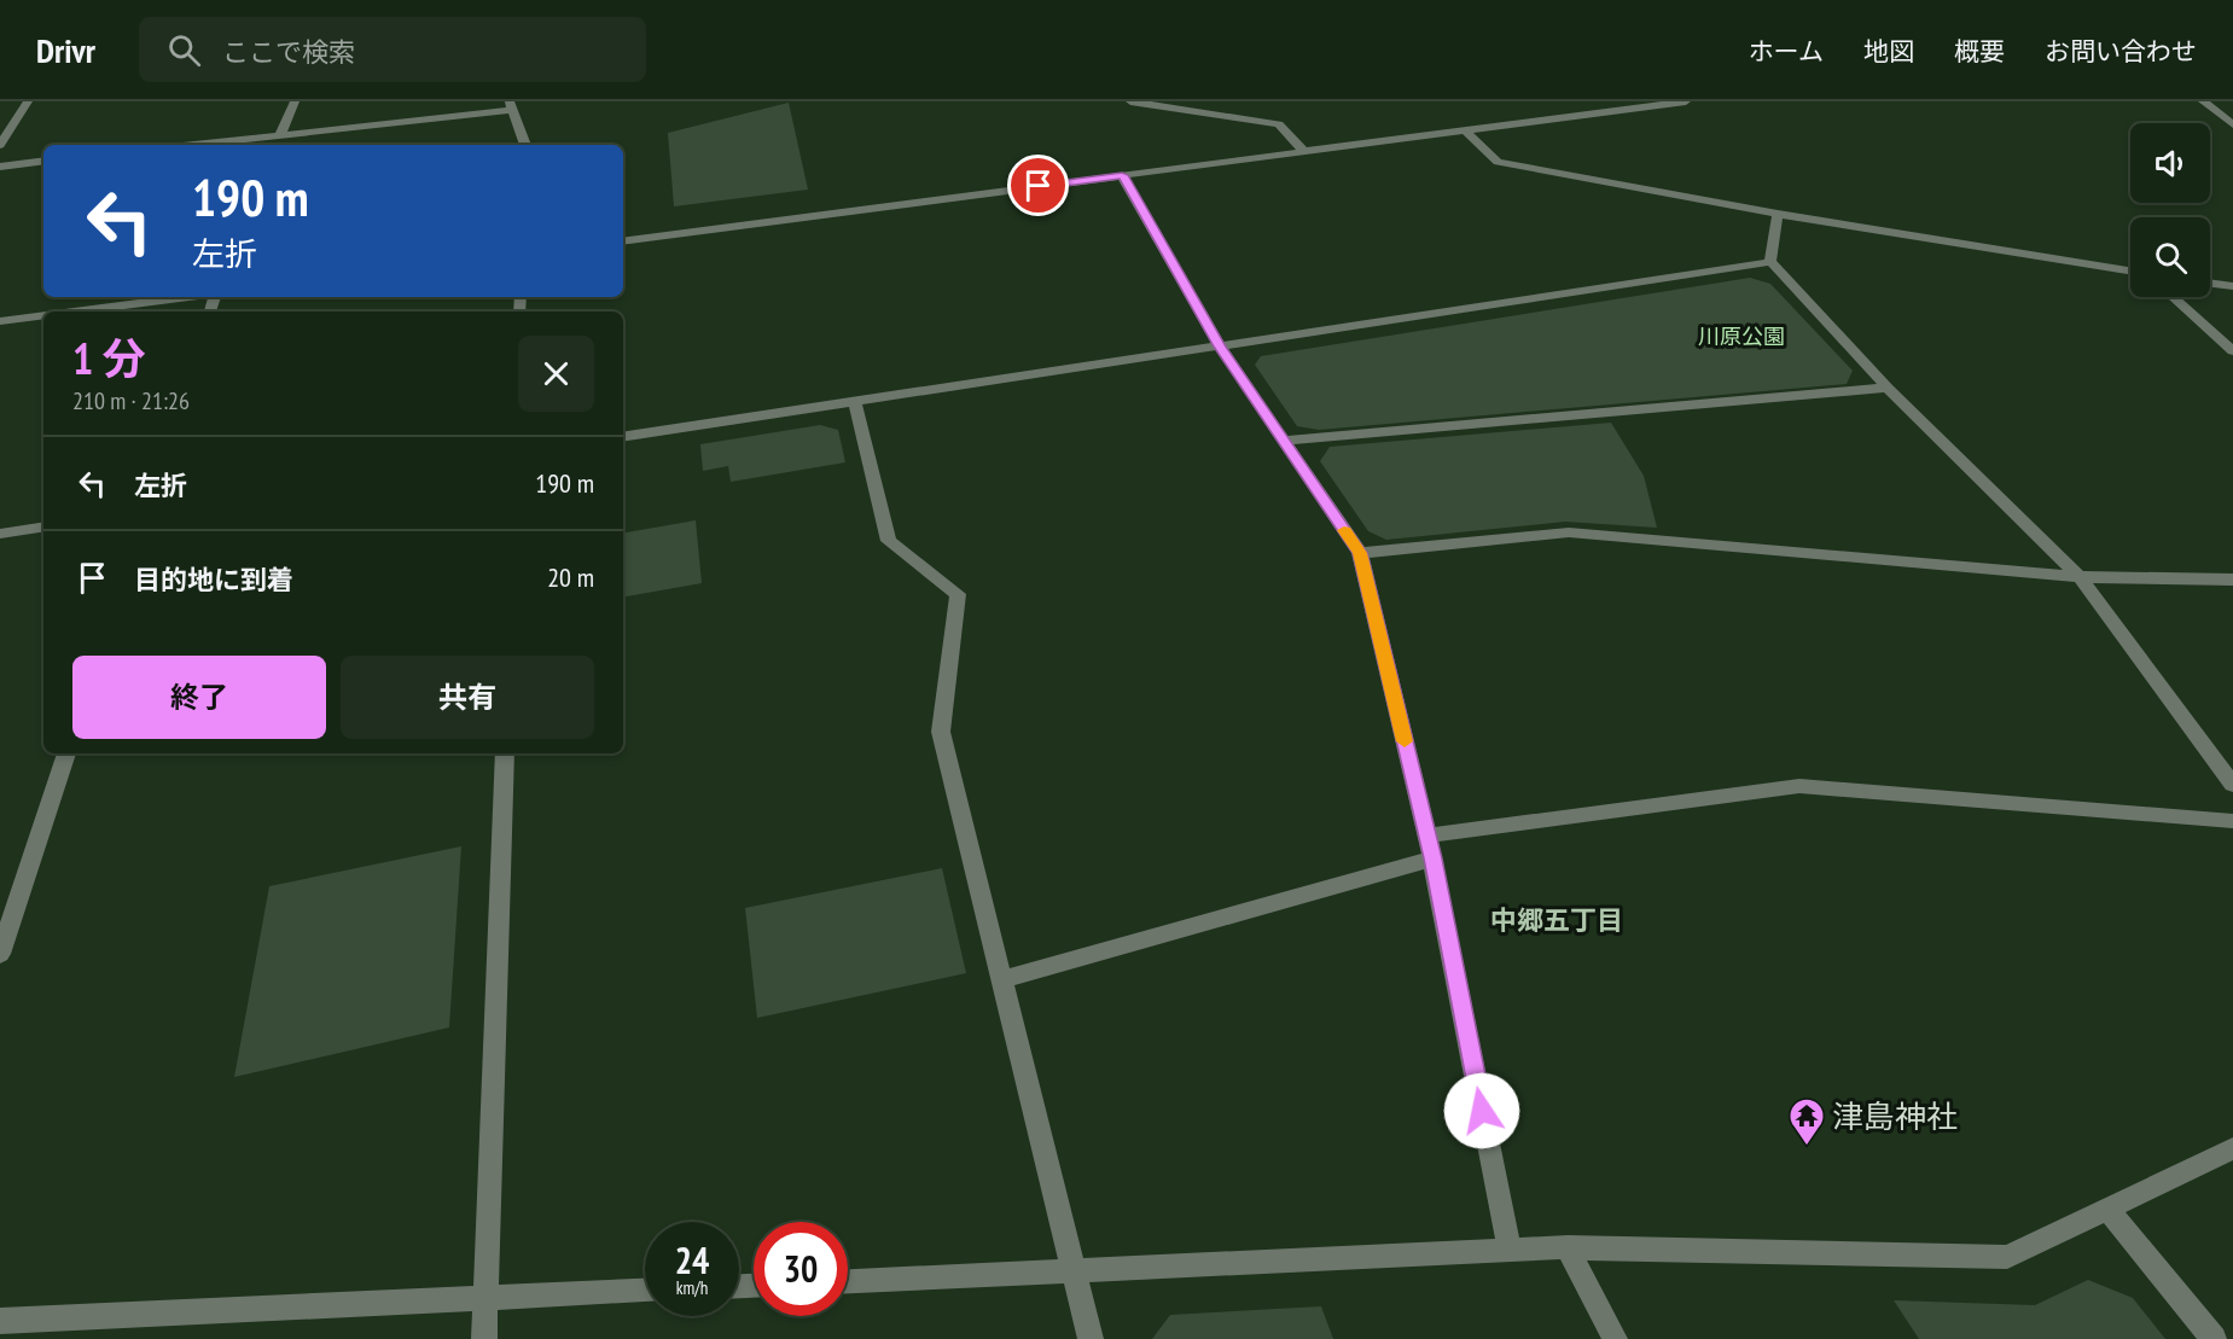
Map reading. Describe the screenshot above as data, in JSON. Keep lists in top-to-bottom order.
{
  "districts": ["中郷五丁目"],
  "parks": ["川原公園"],
  "places": {
    "temple": ["津島神社"]
  },
  "page": {
    "header": "Drivr",
    "search": "ここで検索",
    "nav": [
      "ホーム",
      "地図",
      "概要",
      "お問い合わせ"
    ],
    "turn": ["190 m", "左折"],
    "heading": ["1 分", "210 m · 21:26"],
    "list": [
      {
        "name": "左折",
        "value": "190 m"
      },
      {
        "name": "目的地に到着",
        "value": "20 m"
      }
    ],
    "buttons": ["終了", "共有"],
    "speed": "24 km/h",
    "limit": "30"
  }
}
